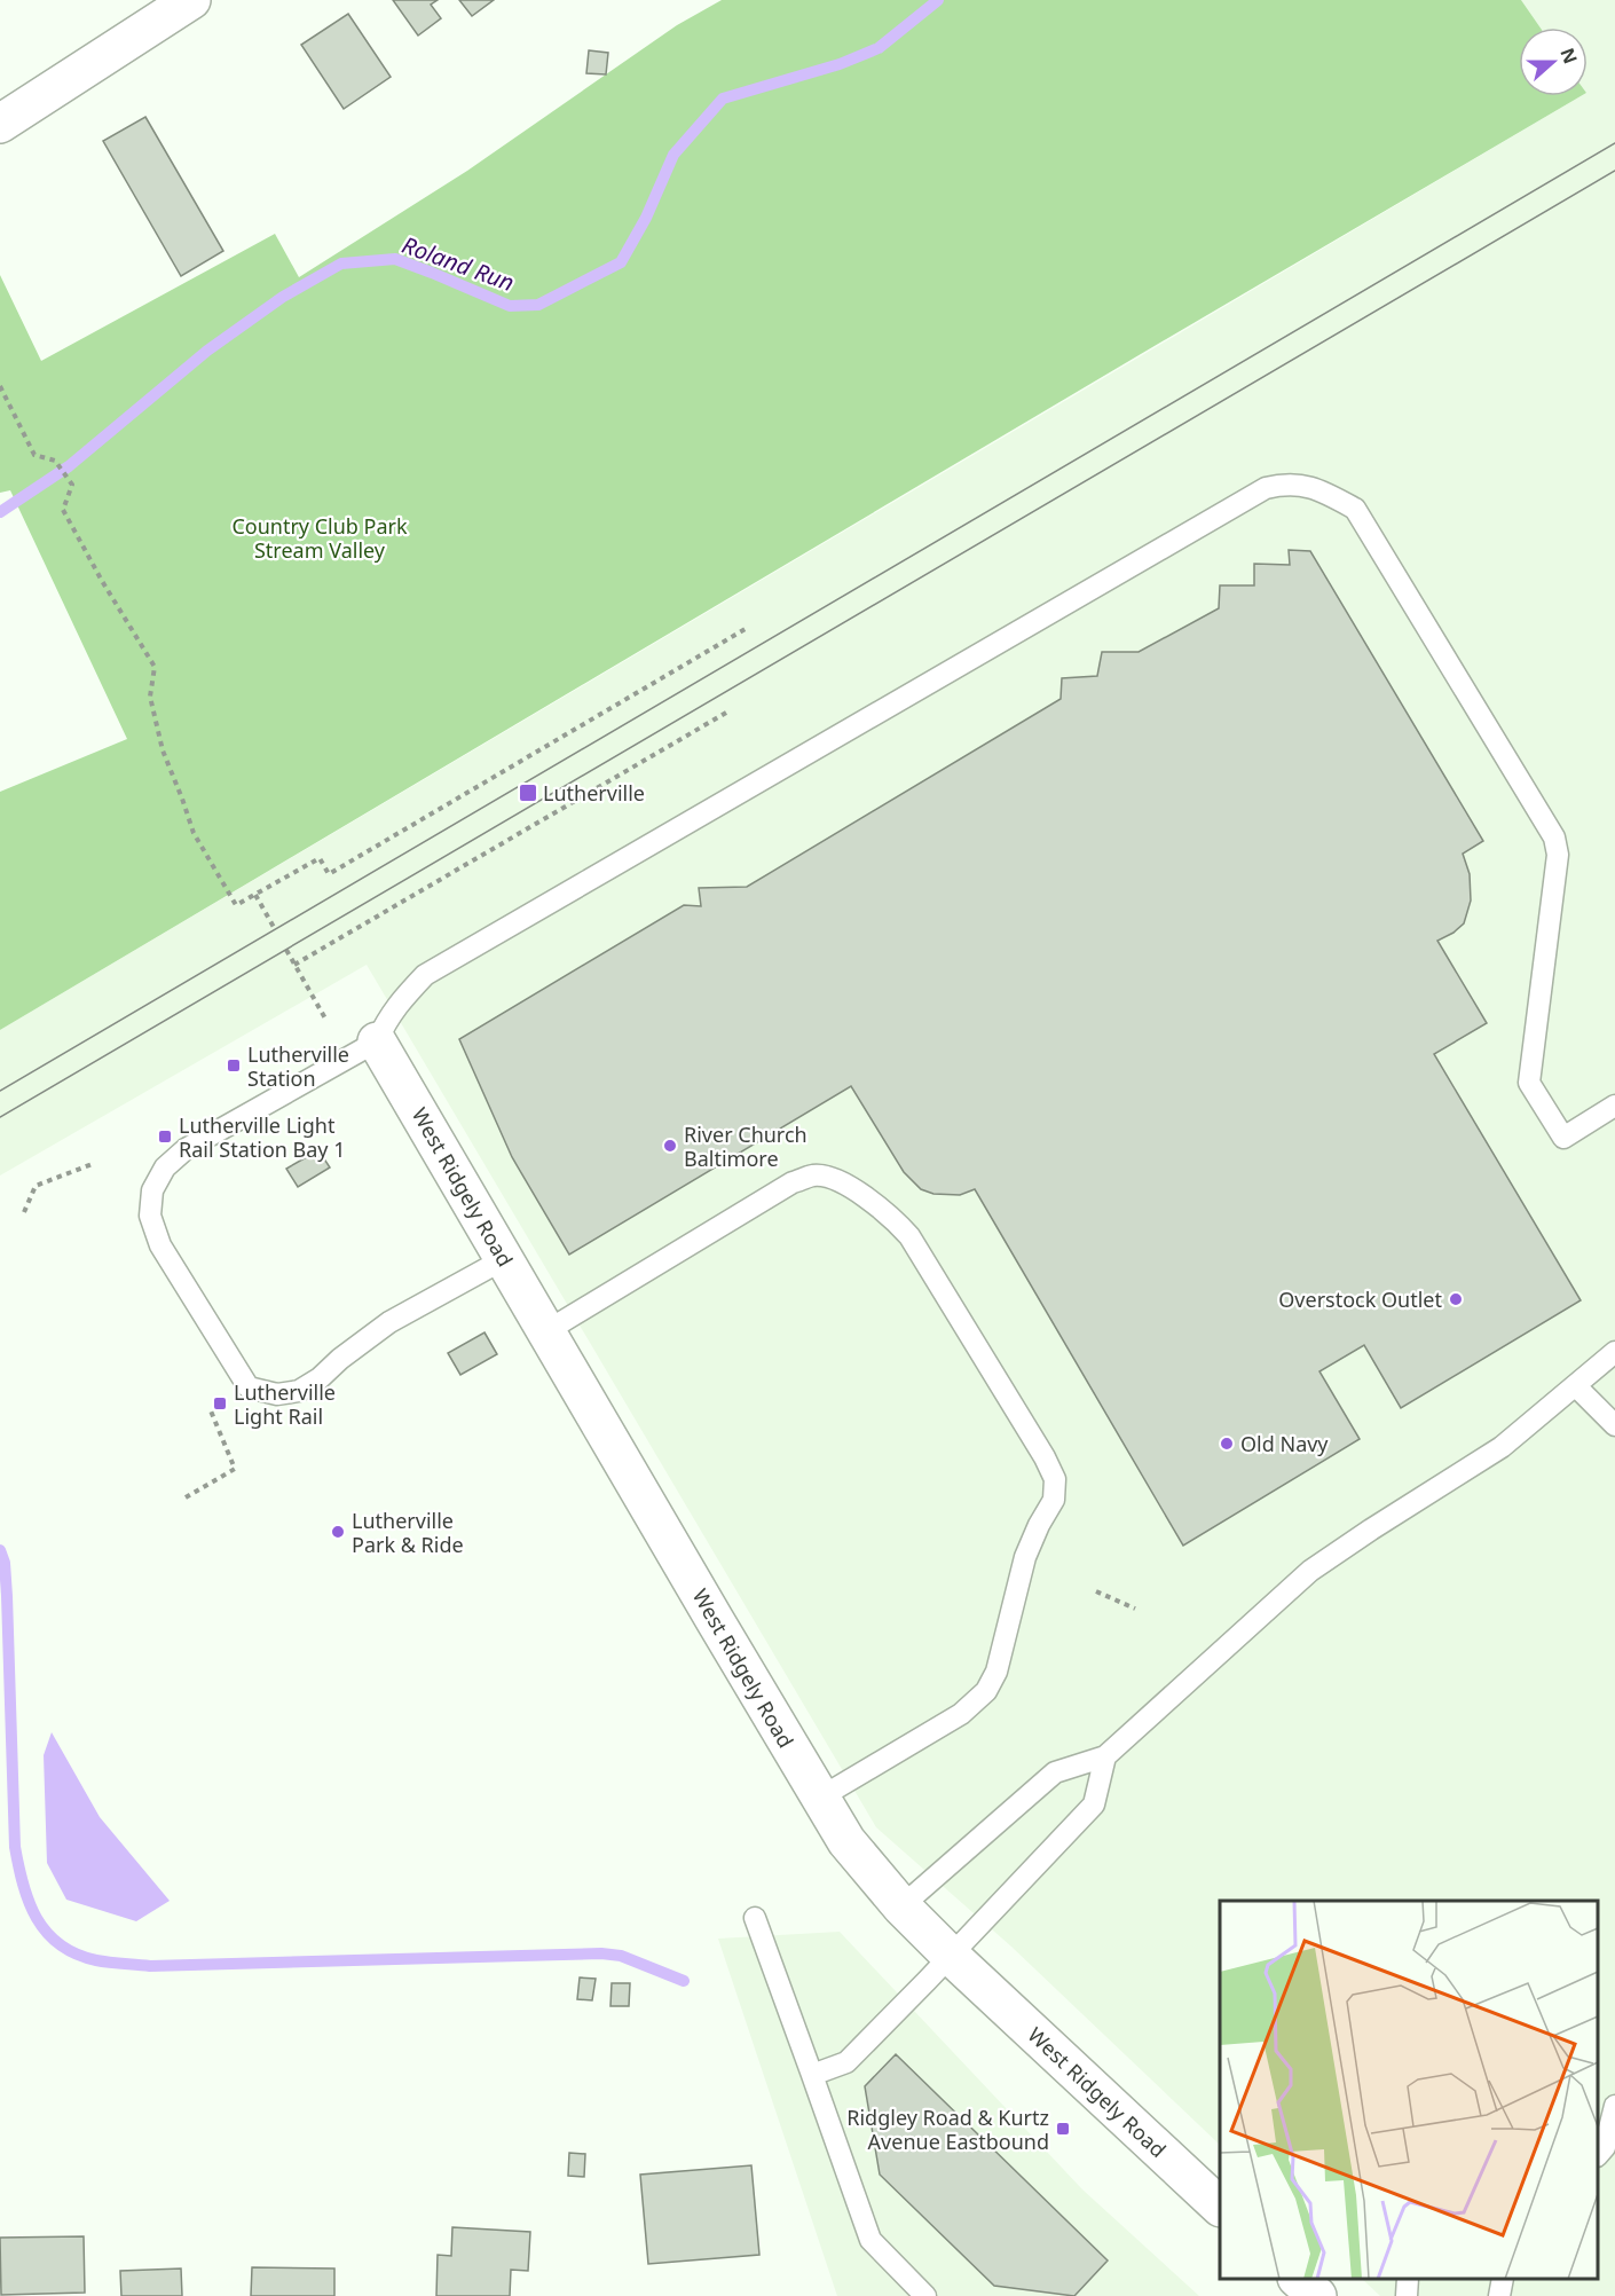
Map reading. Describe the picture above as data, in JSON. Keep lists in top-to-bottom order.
{
  "streets": {
    "street": ["West Ridgely Road"]
  },
  "water": ["Roland Run"],
  "parks": ["Country Club Park Stream Valley"],
  "places": {
    "transit": [
      "Lutherville",
      "Lutherville Station",
      "Lutherville Light Rail Station Bay 1",
      "Lutherville Light Rail",
      "Ridgley Road & Kurtz Avenue Eastbound"
    ],
    "other": [
      "River Church Baltimore",
      "Overstock Outlet",
      "Old Navy",
      "Lutherville Park & Ride"
    ]
  },
  "north": "right"
}
